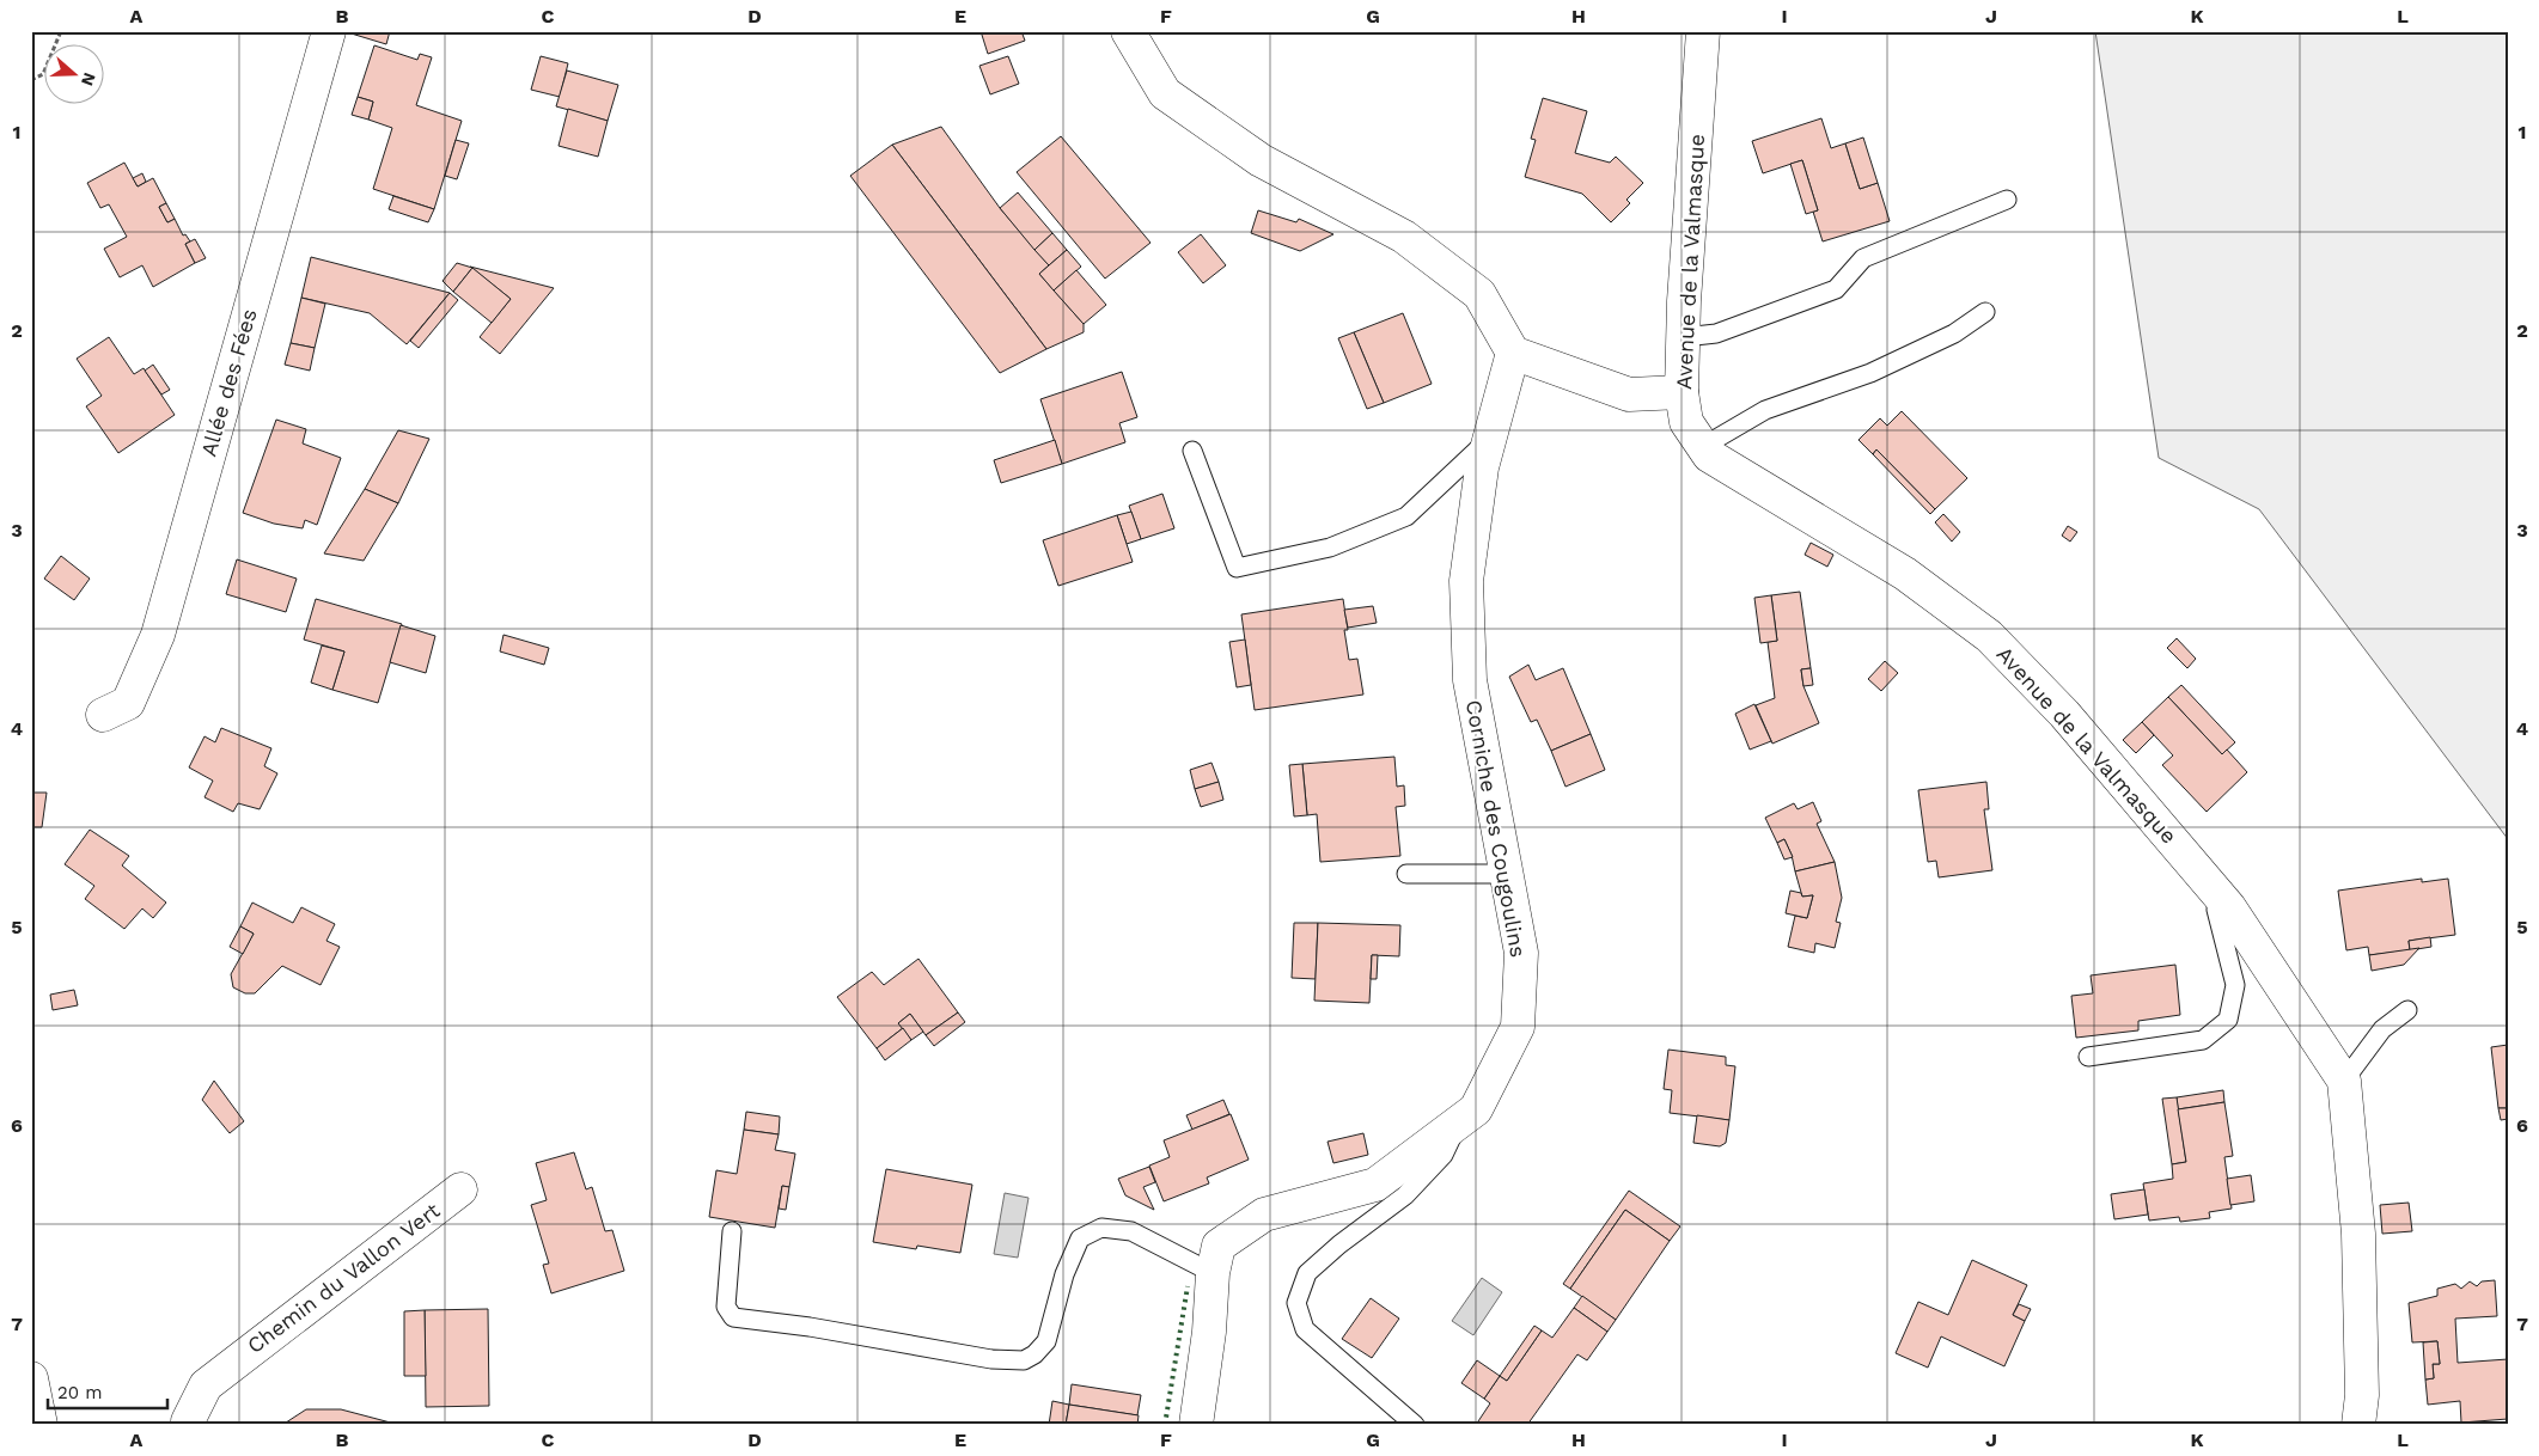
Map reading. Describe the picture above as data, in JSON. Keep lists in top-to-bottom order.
{
  "streets": {
    "main road": [
      "Avenue de la Valmasque",
      "Allée des Fées",
      "Corniche des Cougoulins",
      "Chemin du Vallon Vert"
    ]
  },
  "scale_bar": "20 m",
  "north": "right",
  "grid": {
    "columns": [
      "A",
      "B",
      "C",
      "D",
      "E",
      "F",
      "G",
      "H",
      "I",
      "J",
      "K",
      "L"
    ],
    "rows": [
      "1",
      "2",
      "3",
      "4",
      "5",
      "6",
      "7"
    ]
  }
}
